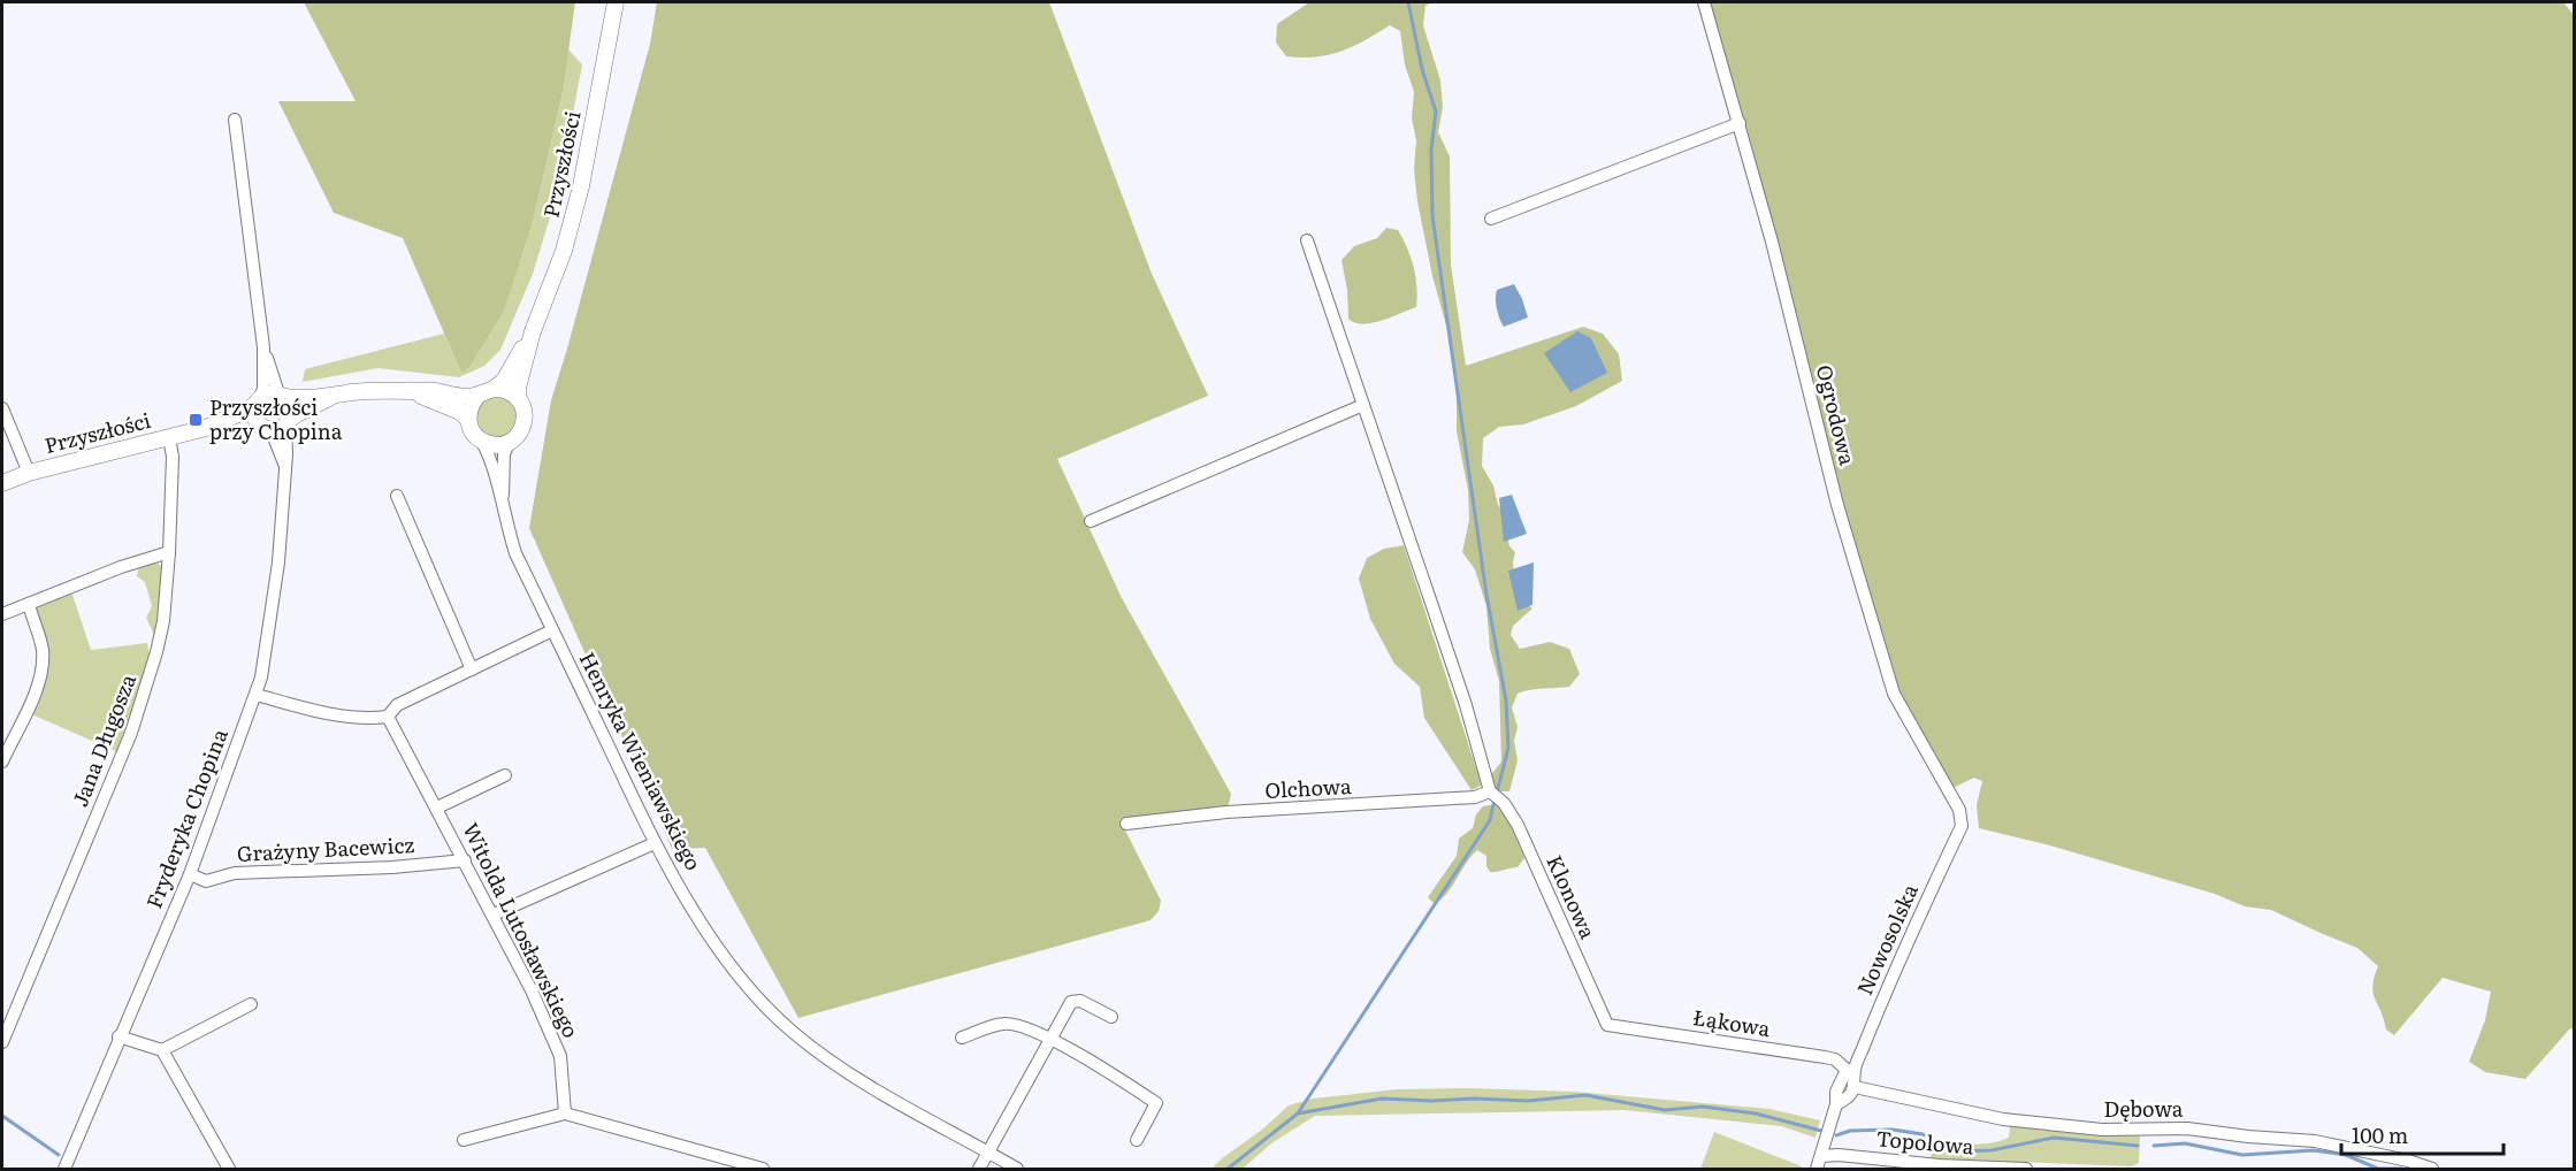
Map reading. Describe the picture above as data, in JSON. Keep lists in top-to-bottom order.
{
  "streets": {
    "street": [
      "Przyszłości",
      "Ogrodowa",
      "Jana Długosza",
      "Henryka Wieniawskiego",
      "Olchowa",
      "Fryderyka Chopina",
      "Grażyny Bacewicz",
      "Klonowa",
      "Witolda Lutosławskiego",
      "Nowosolska",
      "Łąkowa",
      "Dębowa",
      "Topolowa"
    ]
  },
  "crossings": [
    ["Przyszłości", "Jana Długosza"],
    ["Przyszłości", "Henryka Wieniawskiego"],
    ["Przyszłości", "Fryderyka Chopina"],
    ["Ogrodowa", "Nowosolska"],
    ["Olchowa", "Klonowa"],
    ["Fryderyka Chopina", "Grażyny Bacewicz"],
    ["Grażyny Bacewicz", "Witolda Lutosławskiego"],
    ["Klonowa", "Łąkowa"],
    ["Nowosolska", "Łąkowa"],
    ["Nowosolska", "Dębowa"],
    ["Nowosolska", "Topolowa"]
  ],
  "places": {
    "transit": ["Przyszłości przy Chopina"]
  },
  "scale_bar": "100 m"
}
